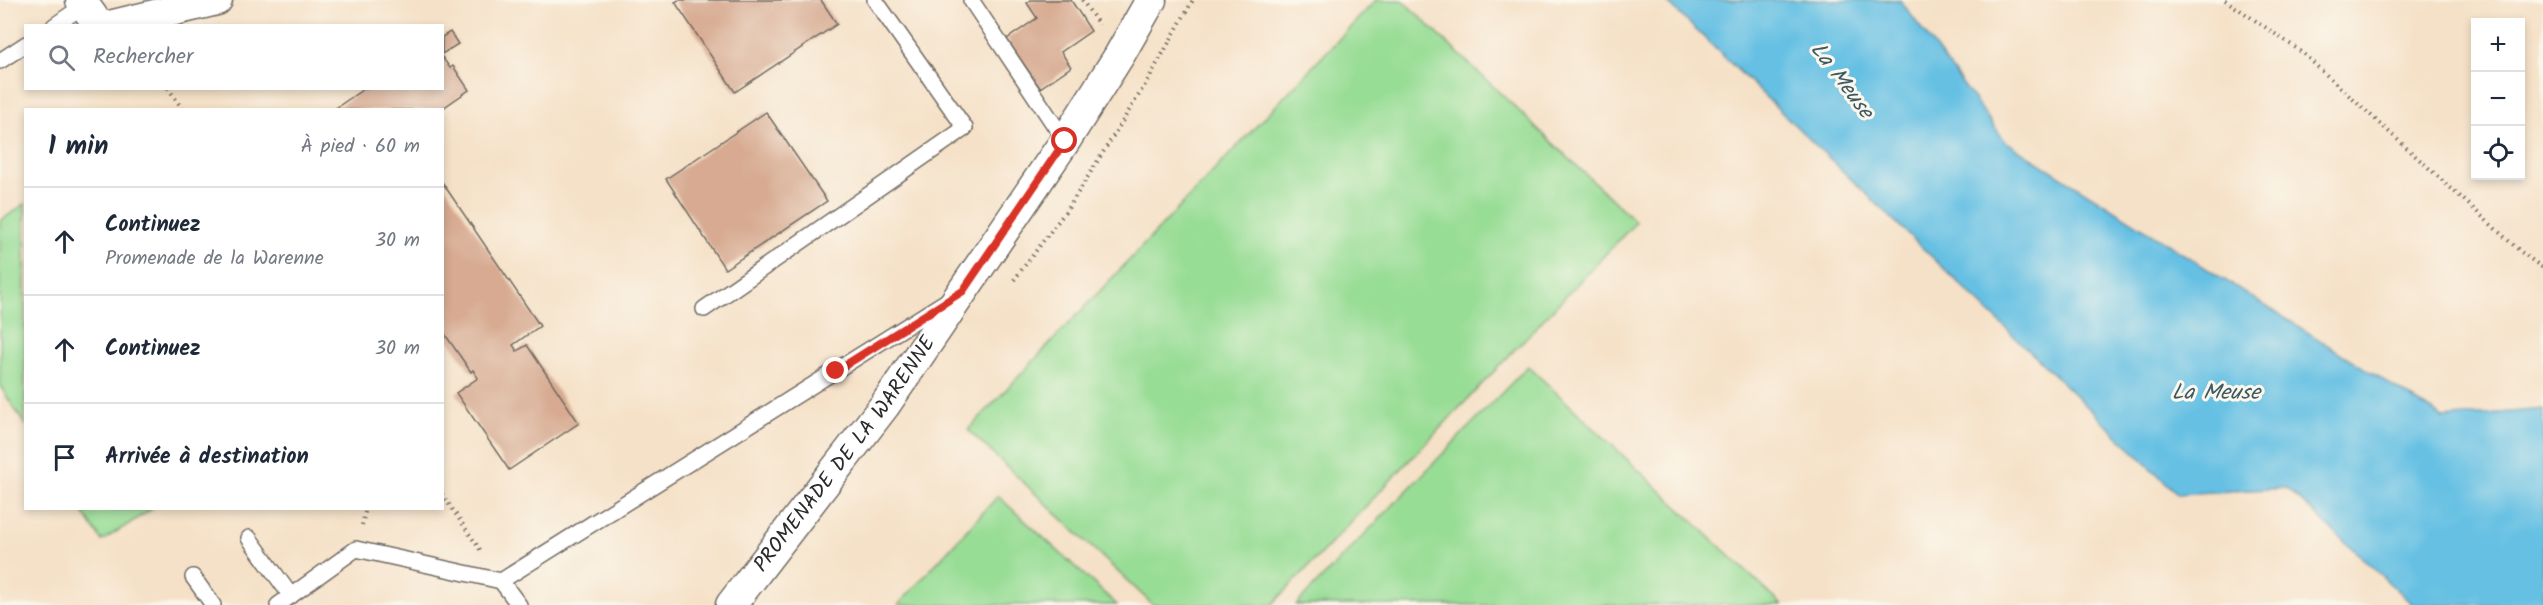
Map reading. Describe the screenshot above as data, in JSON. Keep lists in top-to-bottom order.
{
  "streets": {
    "street": ["PROMENADE DE LA WARENNE"]
  },
  "water": ["La Meuse"],
  "page": {
    "map_buttons": ["+", "−"],
    "search": "Rechercher",
    "heading": ["1 min", "À pied · 60 m"],
    "list": [
      ["Continuez", "Promenade de la Warenne", "30 m"],
      ["Continuez", "30 m"],
      "Arrivée à destination"
    ]
  }
}
